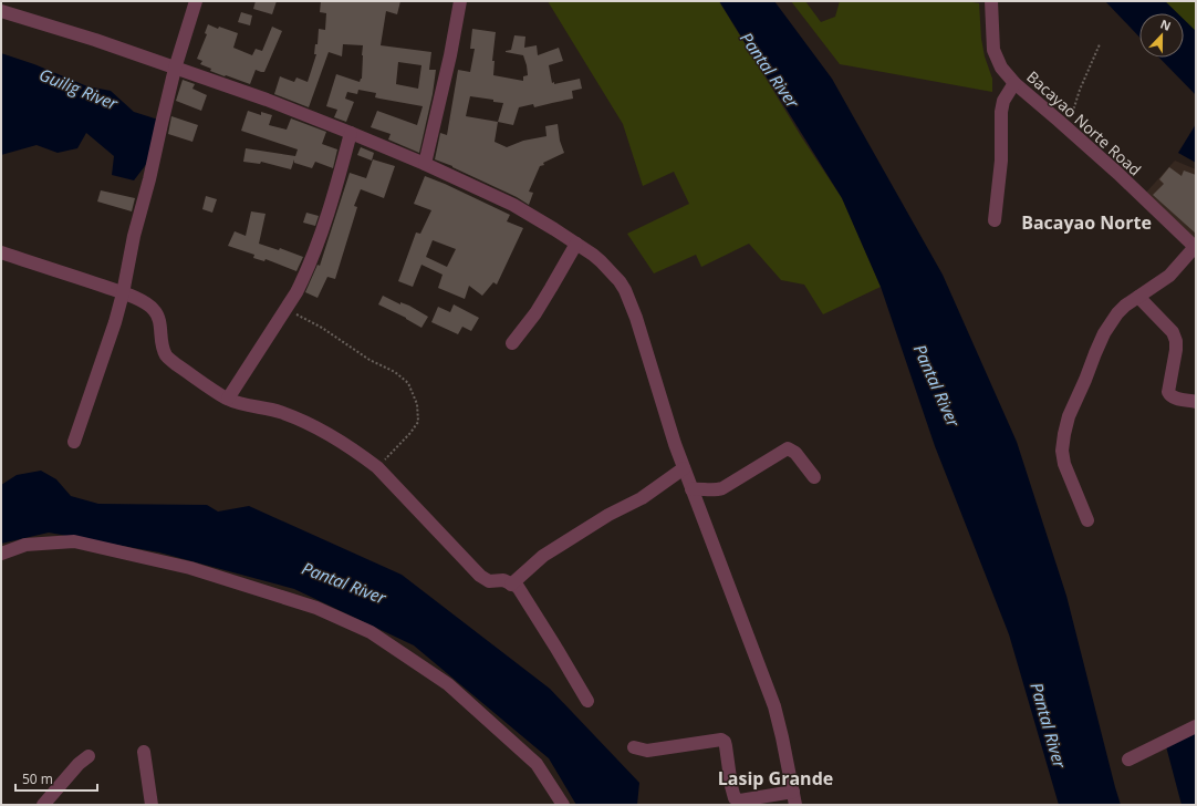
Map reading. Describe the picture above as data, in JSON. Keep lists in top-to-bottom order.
{
  "streets": {
    "street": ["Bacayao Norte Road"]
  },
  "districts": ["Bacayao Norte", "Lasip Grande"],
  "water": ["Pantal River", "Guilig River"],
  "scale_bar": "50 m",
  "north": "top"
}
